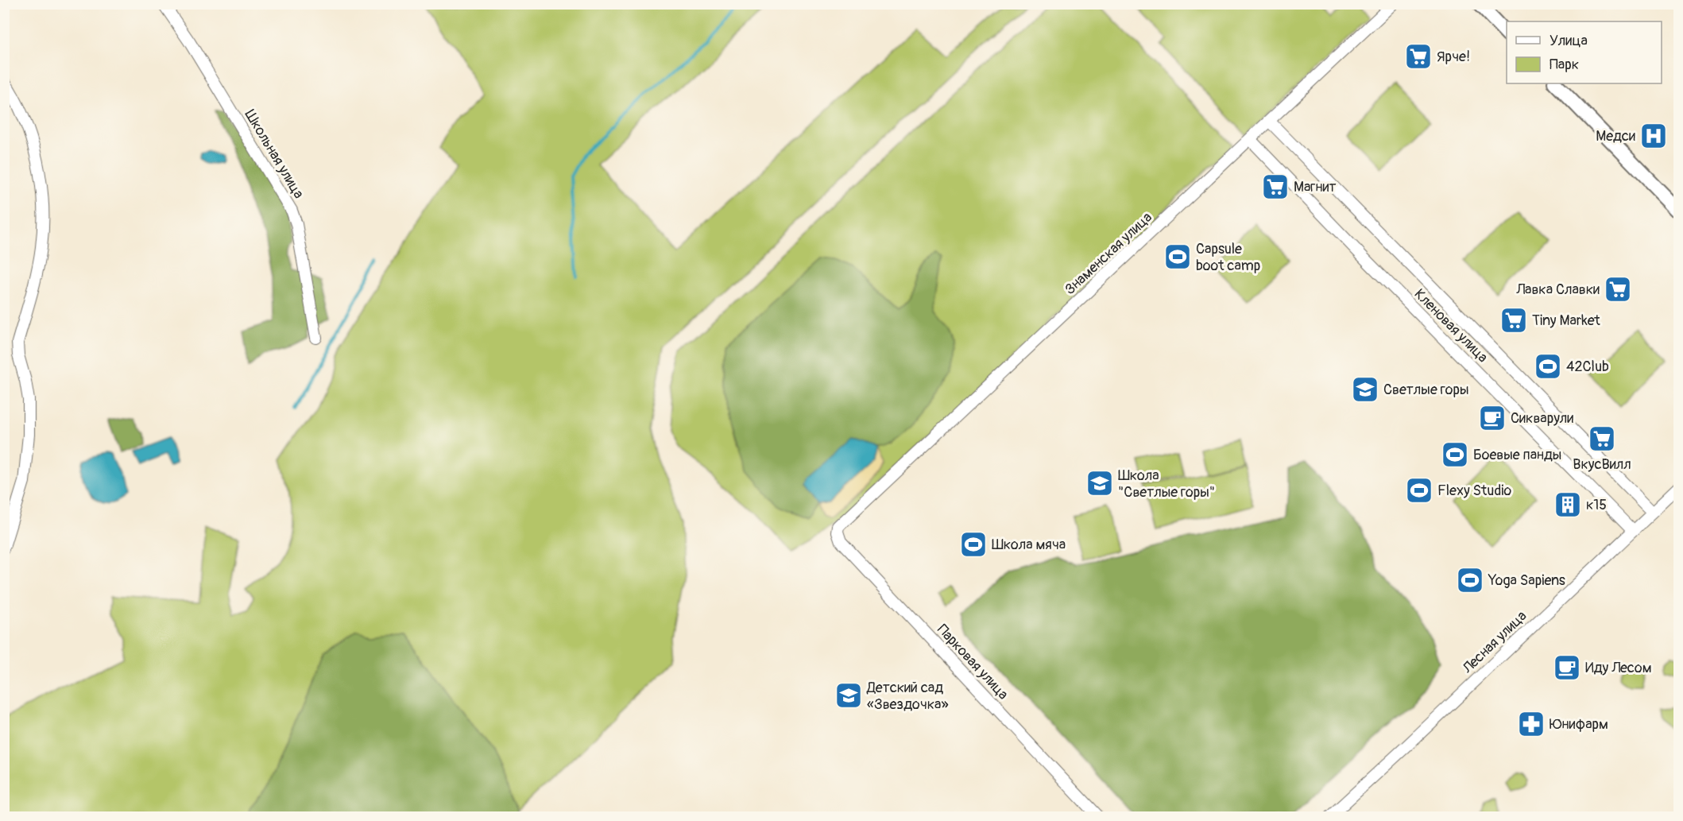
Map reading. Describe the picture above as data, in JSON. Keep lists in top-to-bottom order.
{
  "streets": {
    "street": [
      "Школьная улица",
      "Знаменская улица",
      "Кленовая улица",
      "Лесная улица",
      "Парковая улица"
    ]
  },
  "crossings": [
    ["Знаменская улица", "Кленовая улица"],
    ["Знаменская улица", "Парковая улица"],
    ["Кленовая улица", "Лесная улица"]
  ],
  "places": {
    "supermarket": [
      "Ярче!",
      "Магнит",
      "Лавка Славки",
      "Tiny Market",
      "ВкусВилл"
    ],
    "hospital": ["Медси"],
    "sports": [
      "Capsule boot camp",
      "42Club",
      "Боевые панды",
      "Flexy Studio",
      "Школа мяча",
      "Yoga Sapiens"
    ],
    "school or university": ["Светлые горы", "Школа \"Светлые горы\"", "Детский сад «Звездочка»"],
    "cafe": ["Сикварули", "Иду Лесом"],
    "building": ["к15"],
    "pharmacy": ["Юнифарм"]
  },
  "legend": ["Улица", "Парк"]
}
